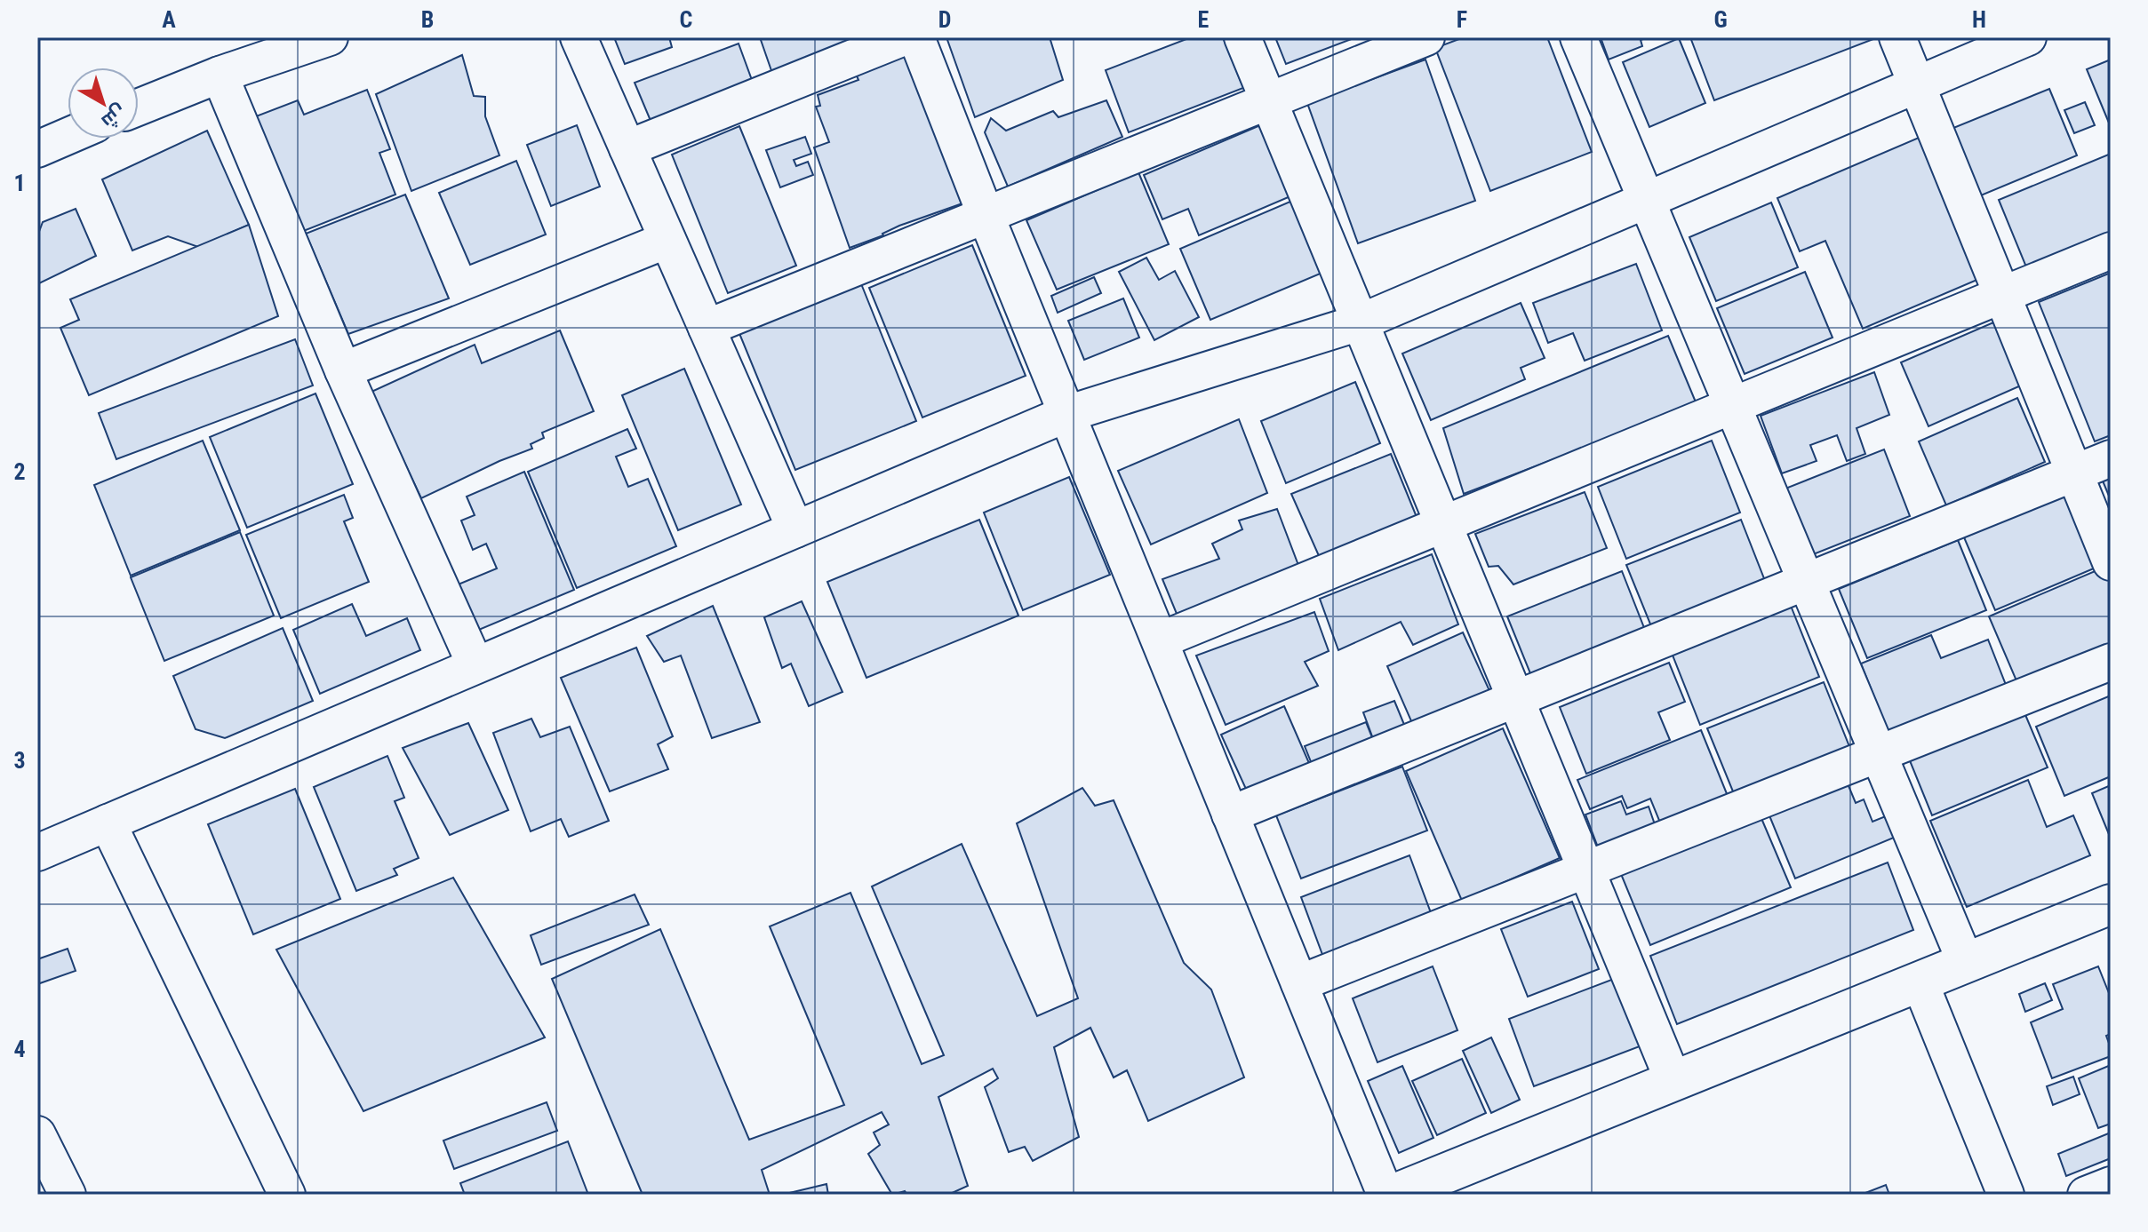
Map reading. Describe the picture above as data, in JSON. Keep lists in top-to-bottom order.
{
  "north": "bottom right",
  "grid": {
    "columns": [
      "A",
      "B",
      "C",
      "D",
      "E",
      "F",
      "G",
      "H"
    ],
    "rows": [
      "1",
      "2",
      "3",
      "4"
    ]
  }
}
